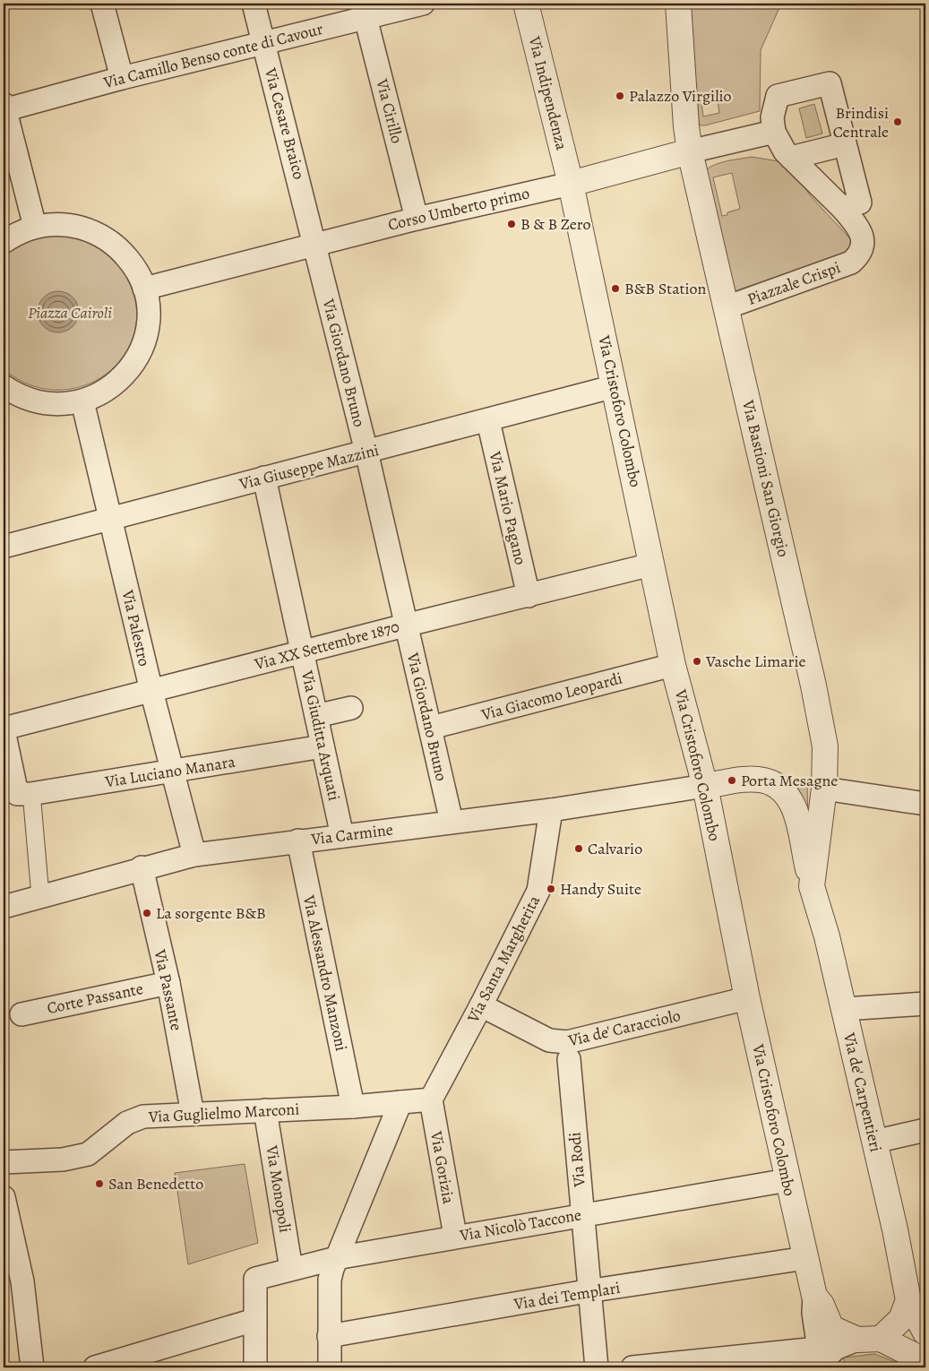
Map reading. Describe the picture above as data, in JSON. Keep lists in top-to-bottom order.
{
  "streets": {
    "street": [
      "Via Camillo Benso conte di Cavour",
      "Via Indipendenza",
      "Via Cirillo",
      "Via Cesare Braico",
      "Corso Umberto primo",
      "Piazzale Crispi",
      "Via Giordano Bruno",
      "Via Cristoforo Colombo",
      "Via Giuseppe Mazzini",
      "Via Bastioni San Giorgio",
      "Via Mario Pagano",
      "Via Palestro",
      "Via XX Settembre 1870",
      "Via Giacomo Leopardi",
      "Via Giuditta Arquati",
      "Via Luciano Manara",
      "Via Carmine",
      "Via Santa Margherita",
      "Via Alessandro Manzoni",
      "Via Passante",
      "Corte Passante",
      "Via de' Caracciolo",
      "Via de' Carpentieri",
      "Via Guglielmo Marconi",
      "Via Rodi",
      "Via Gorizia",
      "Via Monopoli",
      "Via Nicolò Taccone",
      "Via dei Templari"
    ]
  },
  "crossings": [
    ["Via Camillo Benso conte di Cavour", "Via Cirillo"],
    ["Via Camillo Benso conte di Cavour", "Via Cesare Braico"],
    ["Via Indipendenza", "Corso Umberto primo"],
    ["Via Indipendenza", "Via Cristoforo Colombo"],
    ["Via Cirillo", "Corso Umberto primo"],
    ["Via Cesare Braico", "Corso Umberto primo"],
    ["Via Cesare Braico", "Via Giordano Bruno"],
    ["Corso Umberto primo", "Piazzale Crispi"],
    ["Corso Umberto primo", "Via Giordano Bruno"],
    ["Corso Umberto primo", "Via Cristoforo Colombo"],
    ["Corso Umberto primo", "Via Bastioni San Giorgio"],
    ["Piazzale Crispi", "Via Bastioni San Giorgio"],
    ["Via Giordano Bruno", "Via Giuseppe Mazzini"],
    ["Via Giordano Bruno", "Via XX Settembre 1870"],
    ["Via Giordano Bruno", "Via Giacomo Leopardi"],
    ["Via Giordano Bruno", "Via Carmine"],
    ["Via Cristoforo Colombo", "Via Giuseppe Mazzini"],
    ["Via Cristoforo Colombo", "Via XX Settembre 1870"],
    ["Via Cristoforo Colombo", "Via Giacomo Leopardi"],
    ["Via Cristoforo Colombo", "Via Carmine"],
    ["Via Cristoforo Colombo", "Via de' Caracciolo"],
    ["Via Cristoforo Colombo", "Via de' Carpentieri"],
    ["Via Cristoforo Colombo", "Via Nicolò Taccone"],
    ["Via Cristoforo Colombo", "Via dei Templari"],
    ["Via Giuseppe Mazzini", "Via Mario Pagano"],
    ["Via Giuseppe Mazzini", "Via Palestro"],
    ["Via Giuseppe Mazzini", "Via Giuditta Arquati"],
    ["Via Bastioni San Giorgio", "Via de' Carpentieri"],
    ["Via Mario Pagano", "Via XX Settembre 1870"],
    ["Via Palestro", "Via XX Settembre 1870"],
    ["Via Palestro", "Via Luciano Manara"],
    ["Via Palestro", "Via Carmine"],
    ["Via XX Settembre 1870", "Via Giuditta Arquati"],
    ["Via Giuditta Arquati", "Via Luciano Manara"],
    ["Via Giuditta Arquati", "Via Carmine"],
    ["Via Carmine", "Via Santa Margherita"],
    ["Via Carmine", "Via Alessandro Manzoni"],
    ["Via Carmine", "Via Passante"],
    ["Via Carmine", "Via de' Carpentieri"],
    ["Via Santa Margherita", "Via de' Caracciolo"],
    ["Via Santa Margherita", "Via Guglielmo Marconi"],
    ["Via Santa Margherita", "Via Gorizia"],
    ["Via Alessandro Manzoni", "Via Guglielmo Marconi"],
    ["Via Passante", "Corte Passante"],
    ["Via Passante", "Via Guglielmo Marconi"],
    ["Via Guglielmo Marconi", "Via Gorizia"],
    ["Via Guglielmo Marconi", "Via Monopoli"],
    ["Via Rodi", "Via Nicolò Taccone"],
    ["Via Rodi", "Via dei Templari"],
    ["Via Gorizia", "Via Nicolò Taccone"],
    ["Via Monopoli", "Via Nicolò Taccone"]
  ],
  "parks": ["Piazza Cairoli"],
  "places": [
    "Palazzo Virgilio",
    "Brindisi Centrale",
    "B & B Zero",
    "B&B Station",
    "Vasche Limarie",
    "Porta Mesagne",
    "Calvario",
    "Handy Suite",
    "La sorgente B&B",
    "San Benedetto"
  ]
}
